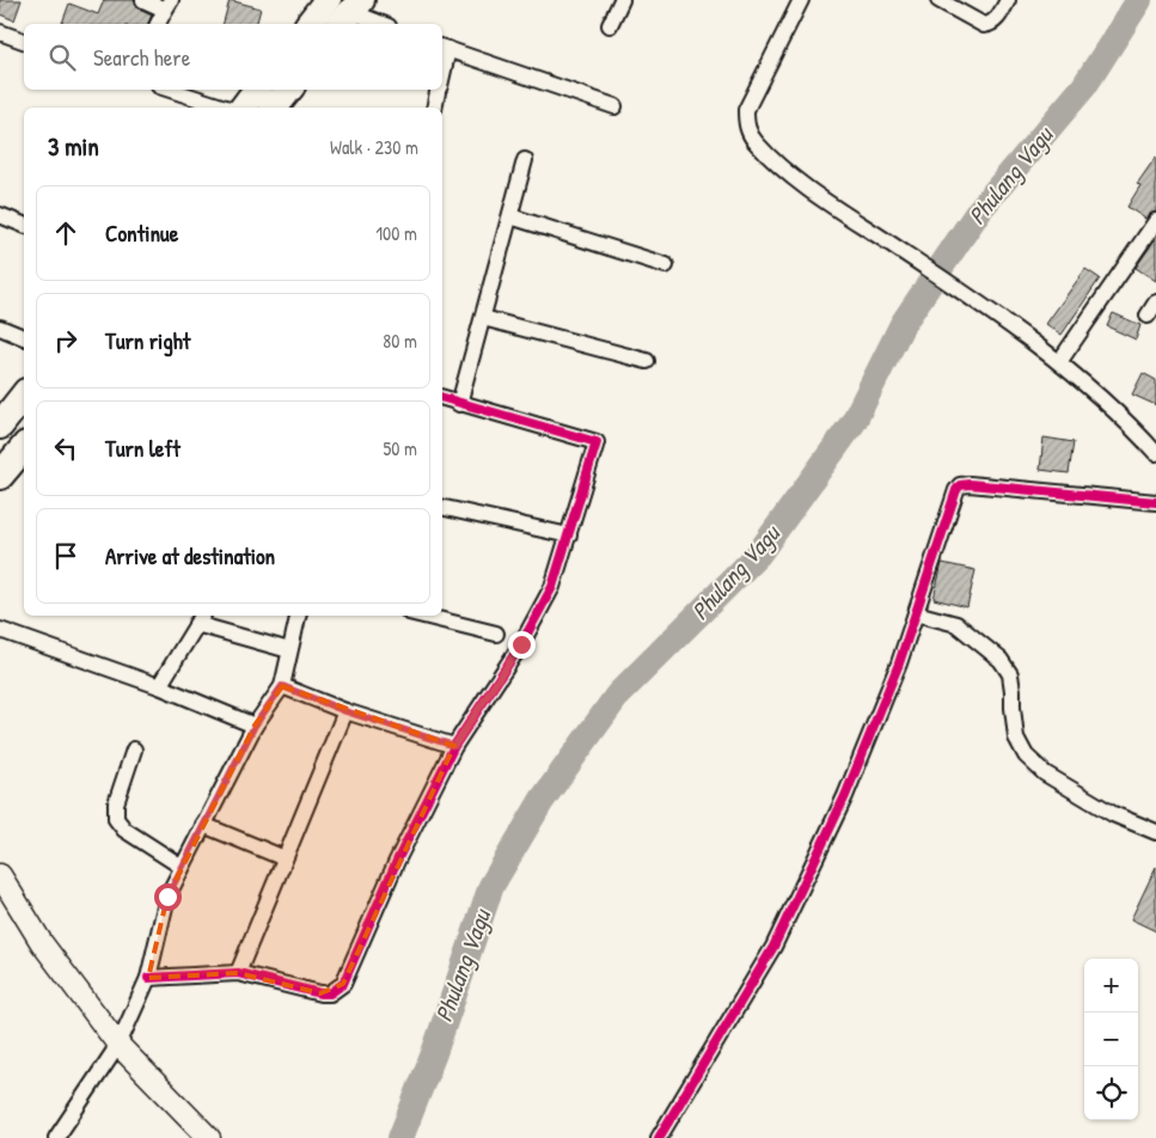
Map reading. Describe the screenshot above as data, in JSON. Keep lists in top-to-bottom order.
{
  "water": ["Phulang Vagu"],
  "page": {
    "search": "Search here",
    "heading": ["3 min", "Walk · 230 m"],
    "list": [
      ["Continue", "100 m"],
      ["Turn right", "80 m"],
      ["Turn left", "50 m"],
      "Arrive at destination"
    ],
    "map_buttons": ["+", "−"]
  }
}
